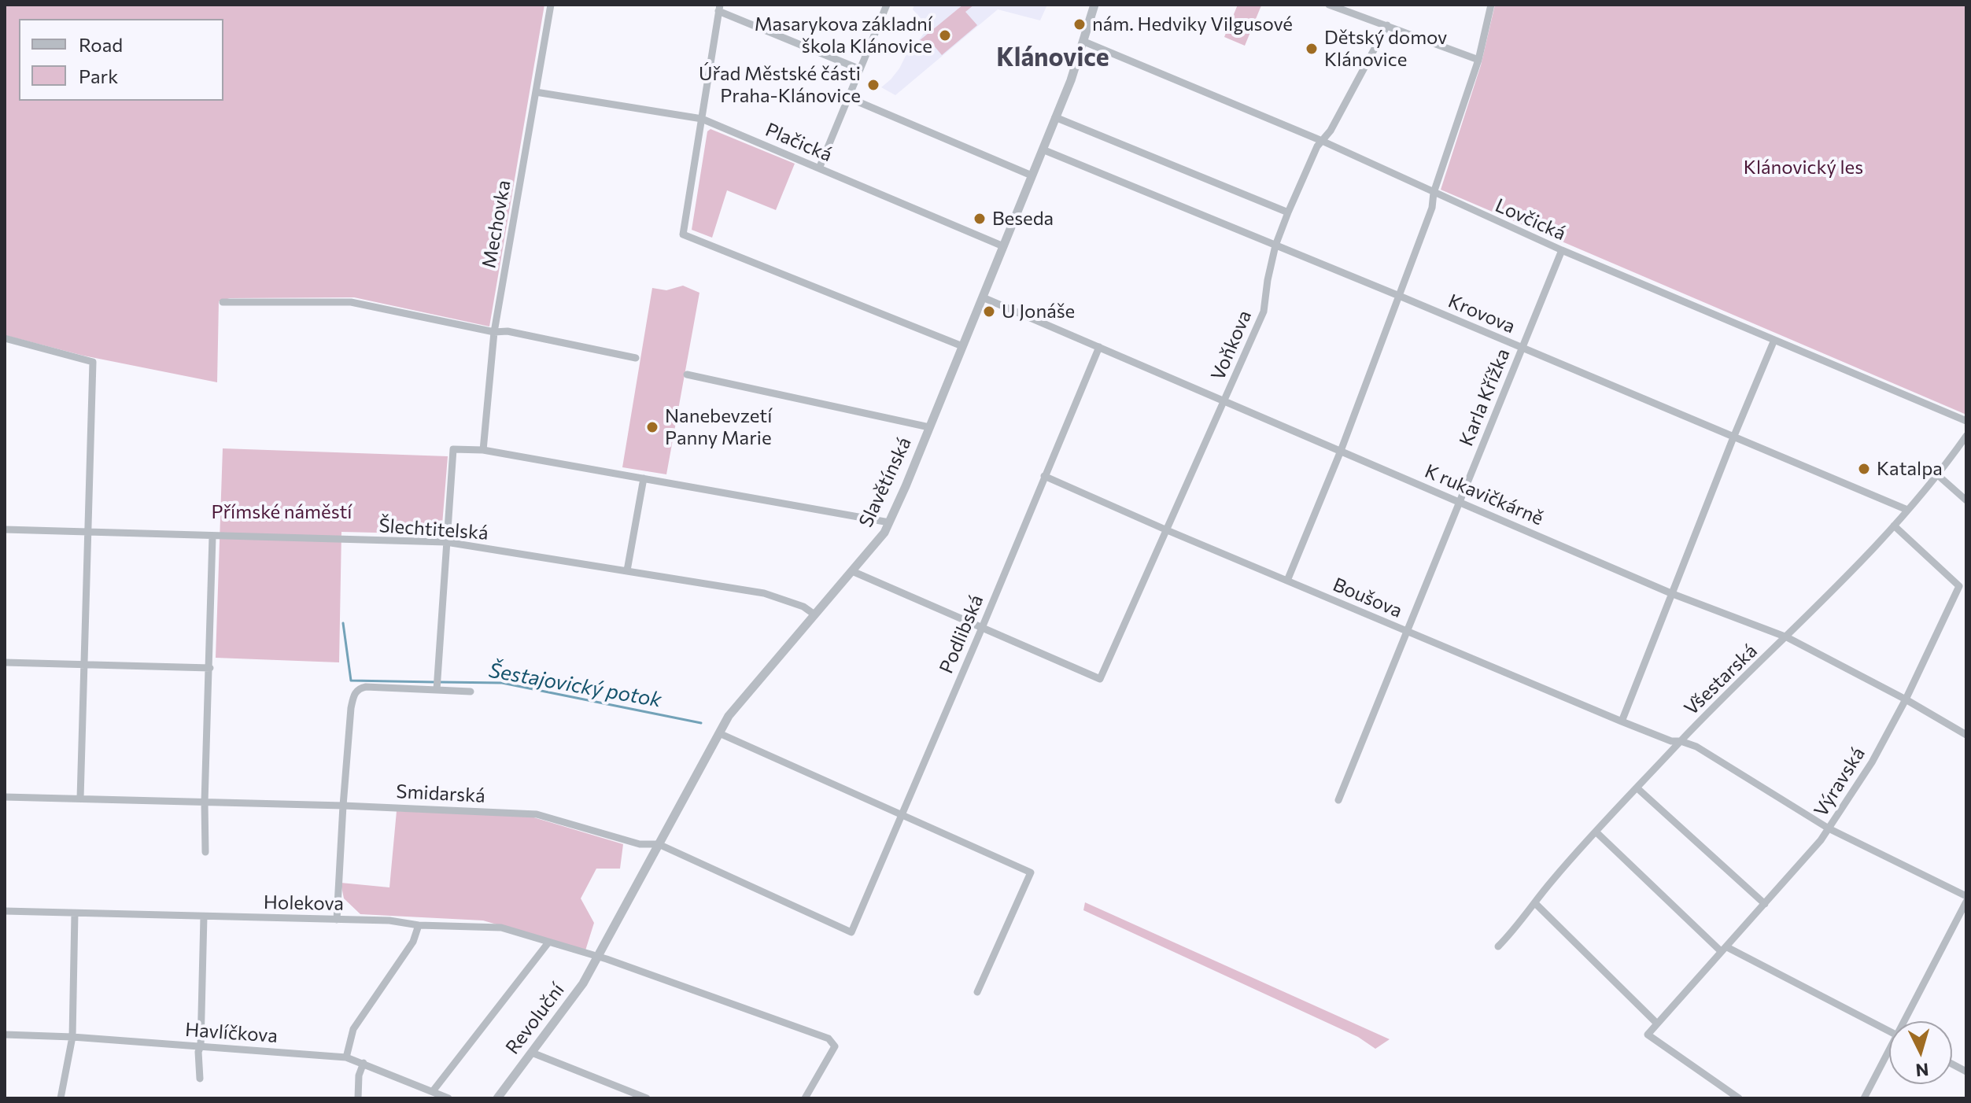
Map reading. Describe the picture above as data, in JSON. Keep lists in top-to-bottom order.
{
  "streets": {
    "street": [
      "Plačická",
      "Lovčická",
      "Mechovka",
      "Krovova",
      "Voňkova",
      "Karla Křížka",
      "Slavětínská",
      "K rukavičkárně",
      "Šlechtitelská",
      "Boušova",
      "Podlibská",
      "Všestarská",
      "Výravská",
      "Smidarská",
      "Holekova",
      "Revoluční",
      "Havlíčkova"
    ]
  },
  "crossings": [
    ["Plačická", "Mechovka"],
    ["Plačická", "Slavětínská"],
    ["Lovčická", "Voňkova"],
    ["Lovčická", "Karla Křížka"],
    ["Lovčická", "Slavětínská"],
    ["Krovova", "Voňkova"],
    ["Krovova", "Karla Křížka"],
    ["Krovova", "Slavětínská"],
    ["Krovova", "Všestarská"],
    ["Voňkova", "K rukavičkárně"],
    ["Voňkova", "Boušova"],
    ["Voňkova", "Podlibská"],
    ["Karla Křížka", "K rukavičkárně"],
    ["Karla Křížka", "Boušova"],
    ["Slavětínská", "K rukavičkárně"],
    ["Slavětínská", "Šlechtitelská"],
    ["Slavětínská", "Smidarská"],
    ["Slavětínská", "Holekova"],
    ["Slavětínská", "Revoluční"],
    ["K rukavičkárně", "Podlibská"],
    ["K rukavičkárně", "Všestarská"],
    ["K rukavičkárně", "Výravská"],
    ["Boušova", "Podlibská"],
    ["Boušova", "Všestarská"],
    ["Boušova", "Výravská"],
    ["Podlibská", "Smidarská"],
    ["Všestarská", "Výravská"],
    ["Holekova", "Revoluční"]
  ],
  "districts": ["Klánovice"],
  "water": ["Šestajovický potok"],
  "parks": ["Klánovický les", "Přímské náměstí"],
  "places": [
    "nám. Hedviky Vilgusové",
    "Masarykova základní škola Klánovice",
    "Dětský domov Klánovice",
    "Úřad Městské části Praha-Klánovice",
    "Beseda",
    "U Jonáše",
    "Nanebevzetí Panny Marie",
    "Katalpa"
  ],
  "legend": ["Road", "Park"],
  "north": "bottom"
}
